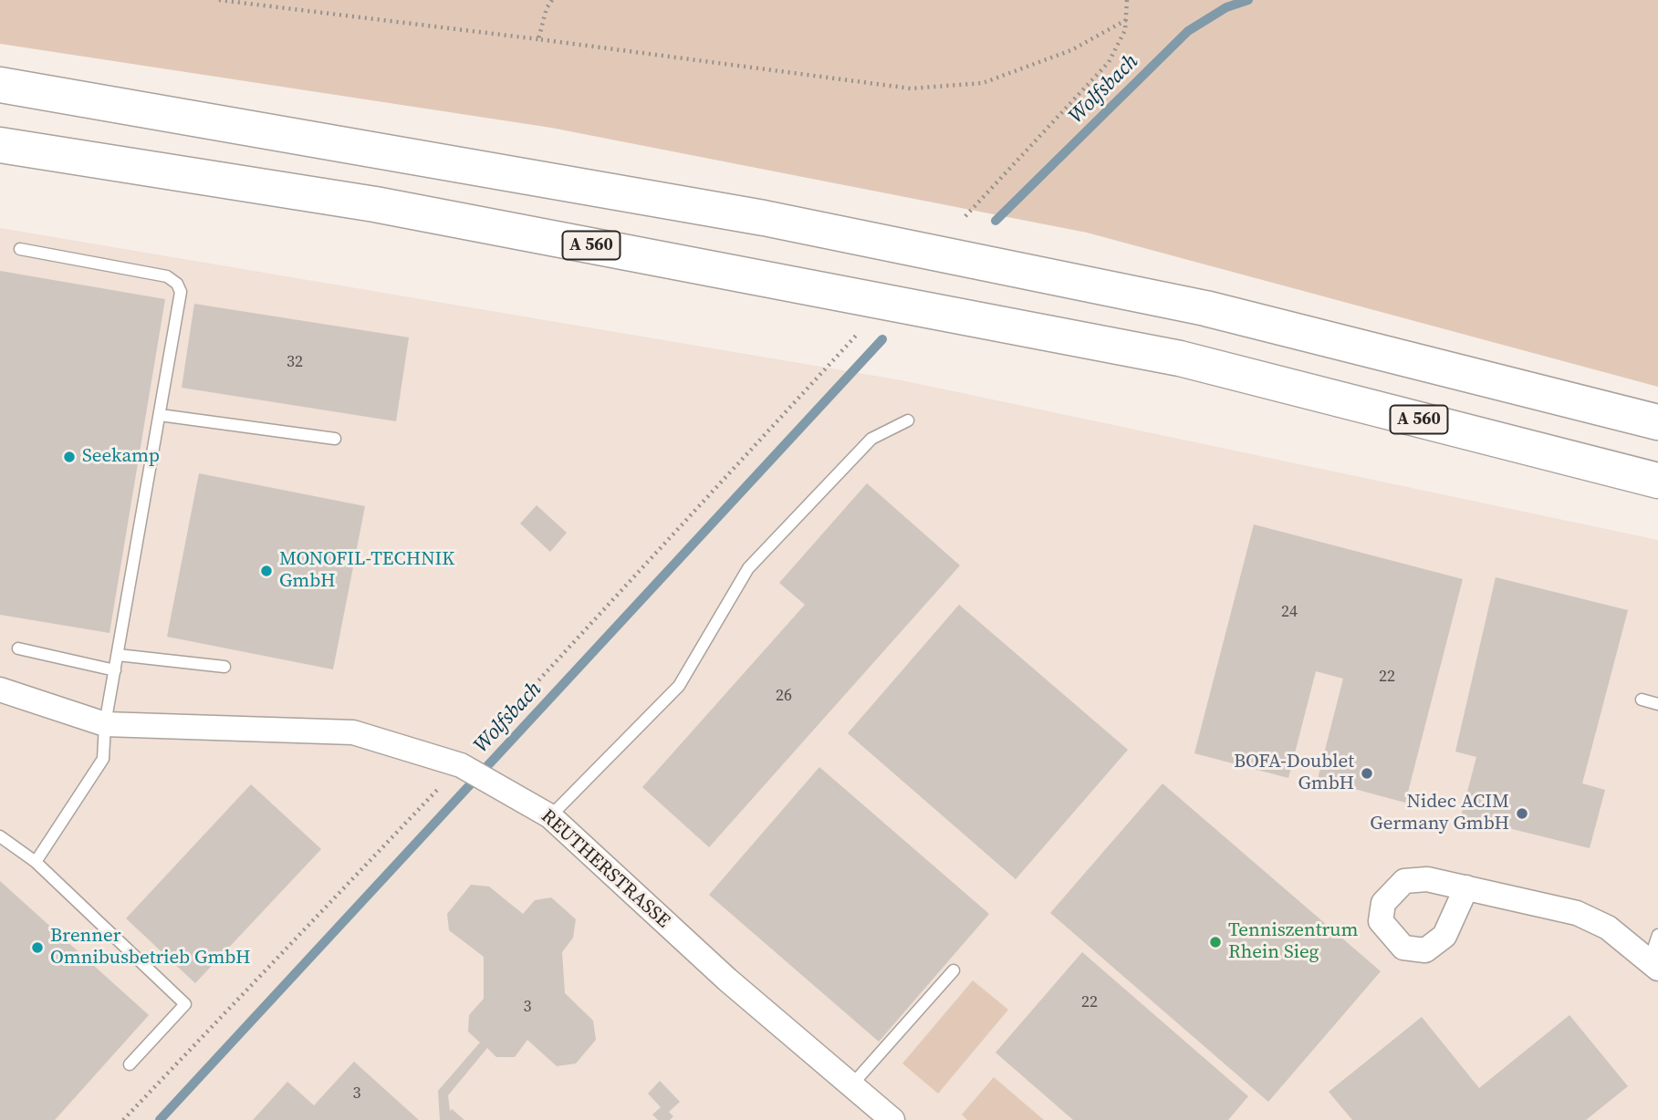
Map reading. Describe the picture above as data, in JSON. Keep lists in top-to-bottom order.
{
  "streets": {
    "highway": ["A 560"],
    "street": ["REUTHERSTRASSE"]
  },
  "water": ["Wolfsbach"],
  "places": [
    "Seekamp",
    "MONOFIL-TECHNIK GmbH",
    "BOFA-Doublet GmbH",
    "Nidec ACIM Germany GmbH",
    "Tenniszentrum Rhein Sieg",
    "Brenner Omnibusbetrieb GmbH"
  ],
  "house_numbers": [
    "32",
    "24",
    "22",
    "26",
    "22",
    "3",
    "3"
  ]
}
